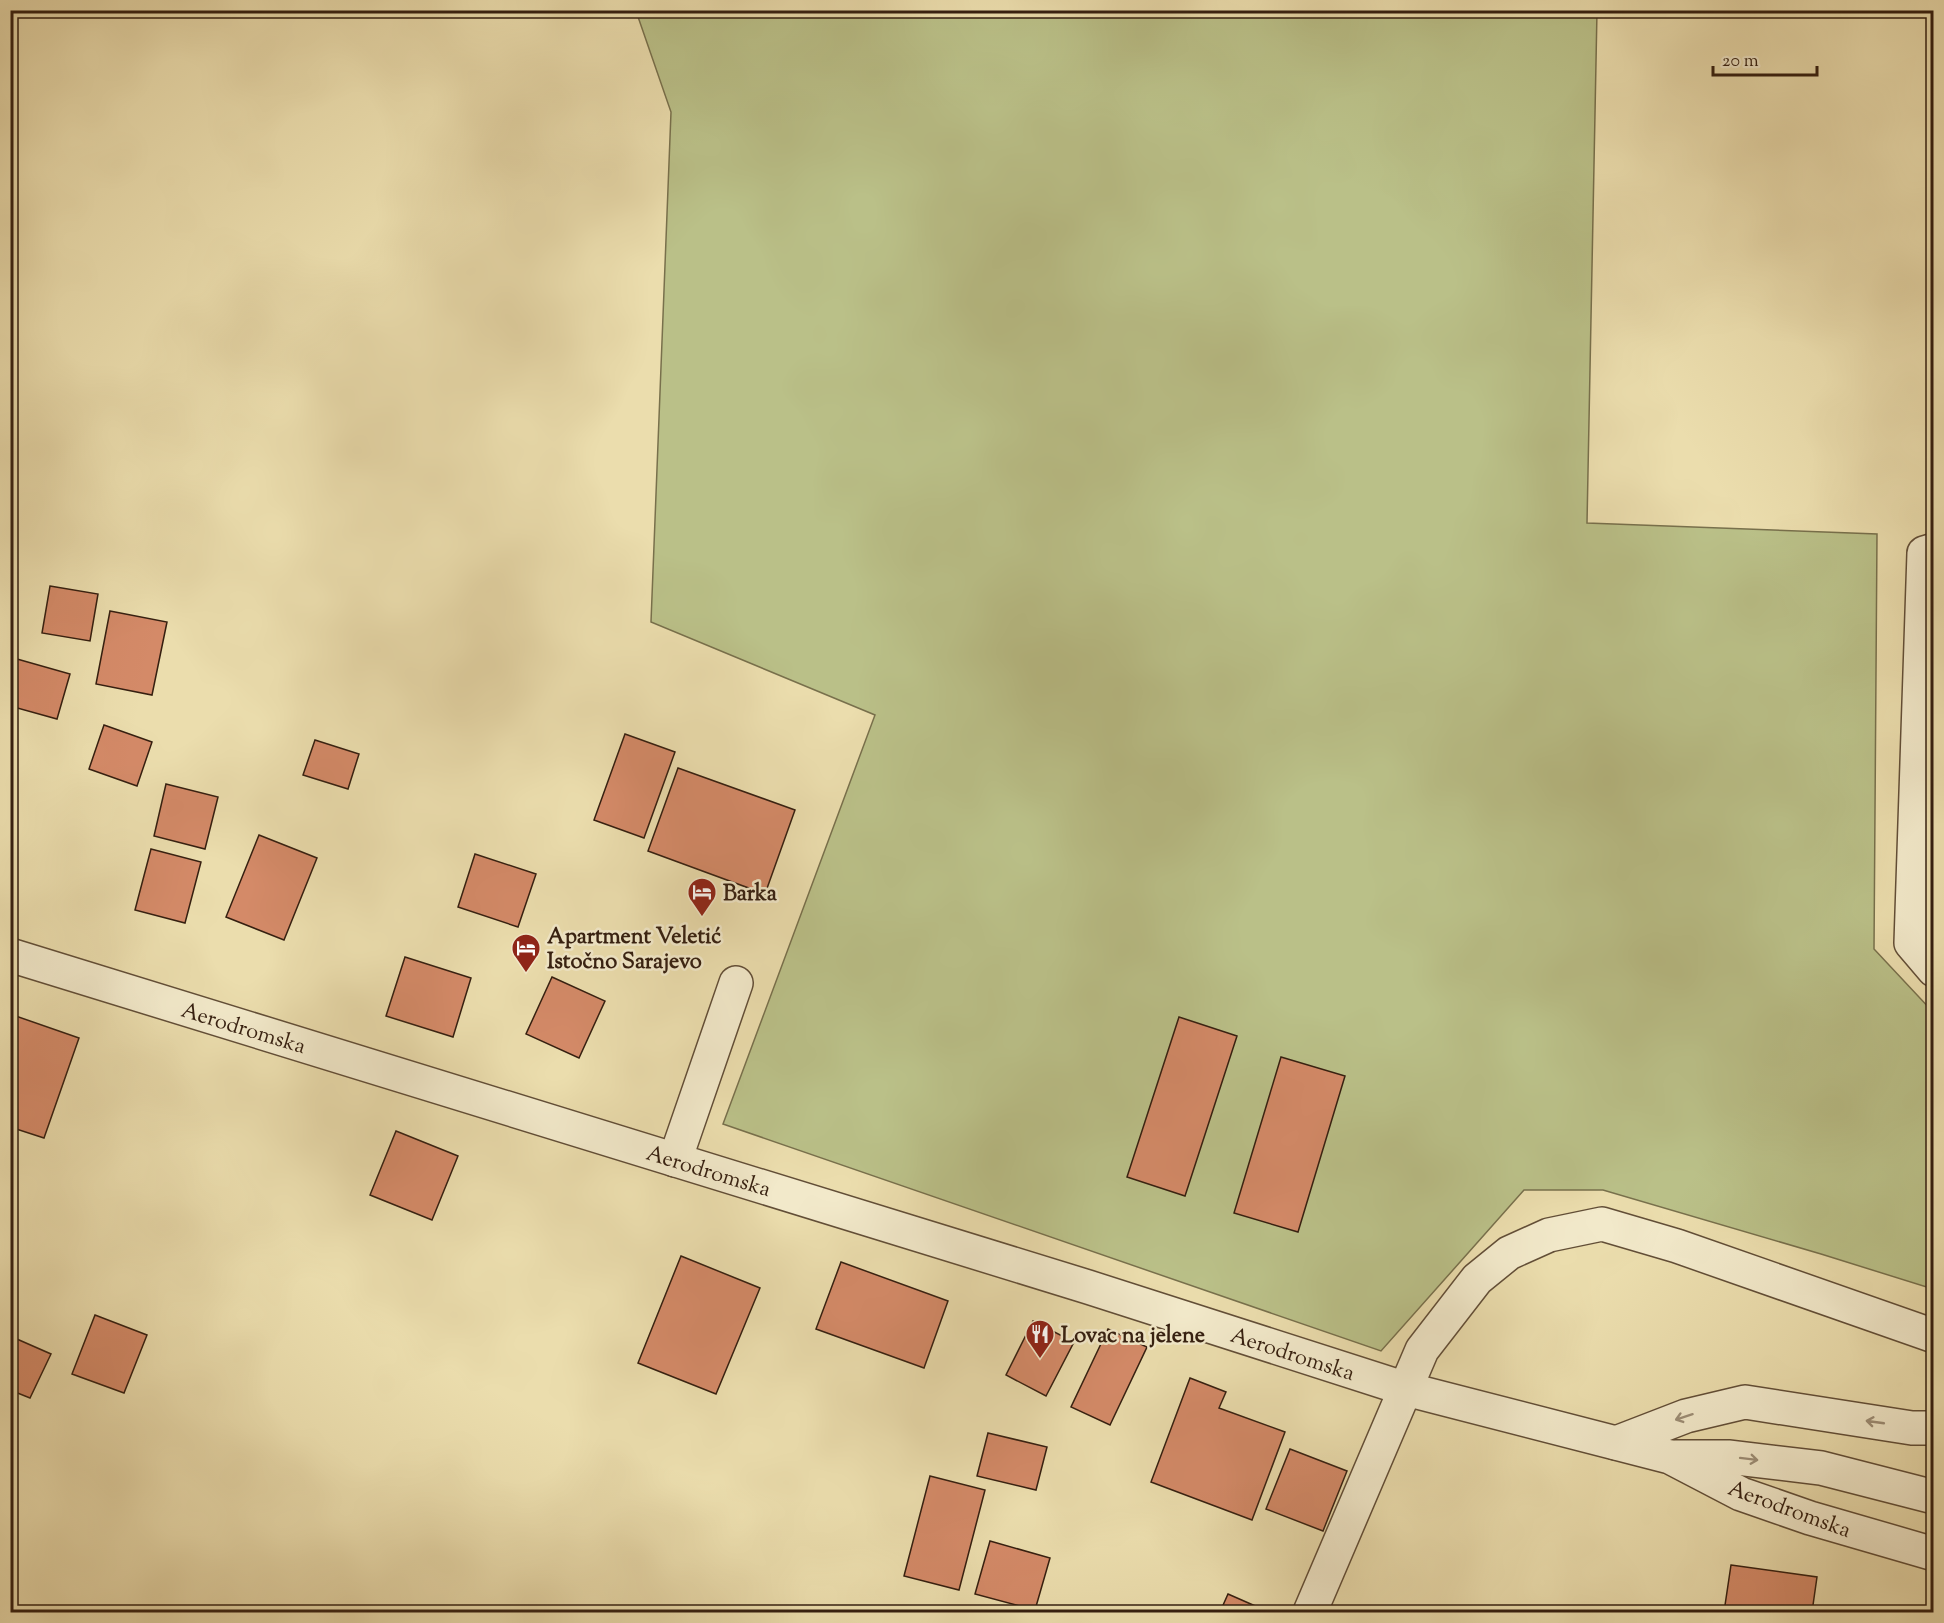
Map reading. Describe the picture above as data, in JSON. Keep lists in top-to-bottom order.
{
  "streets": {
    "street": ["Aerodromska"]
  },
  "places": {
    "hotel": ["Barka", "Apartment Veletić Istočno Sarajevo"],
    "restaurant": ["Lovac na jelene"]
  },
  "scale_bar": "20 m"
}
